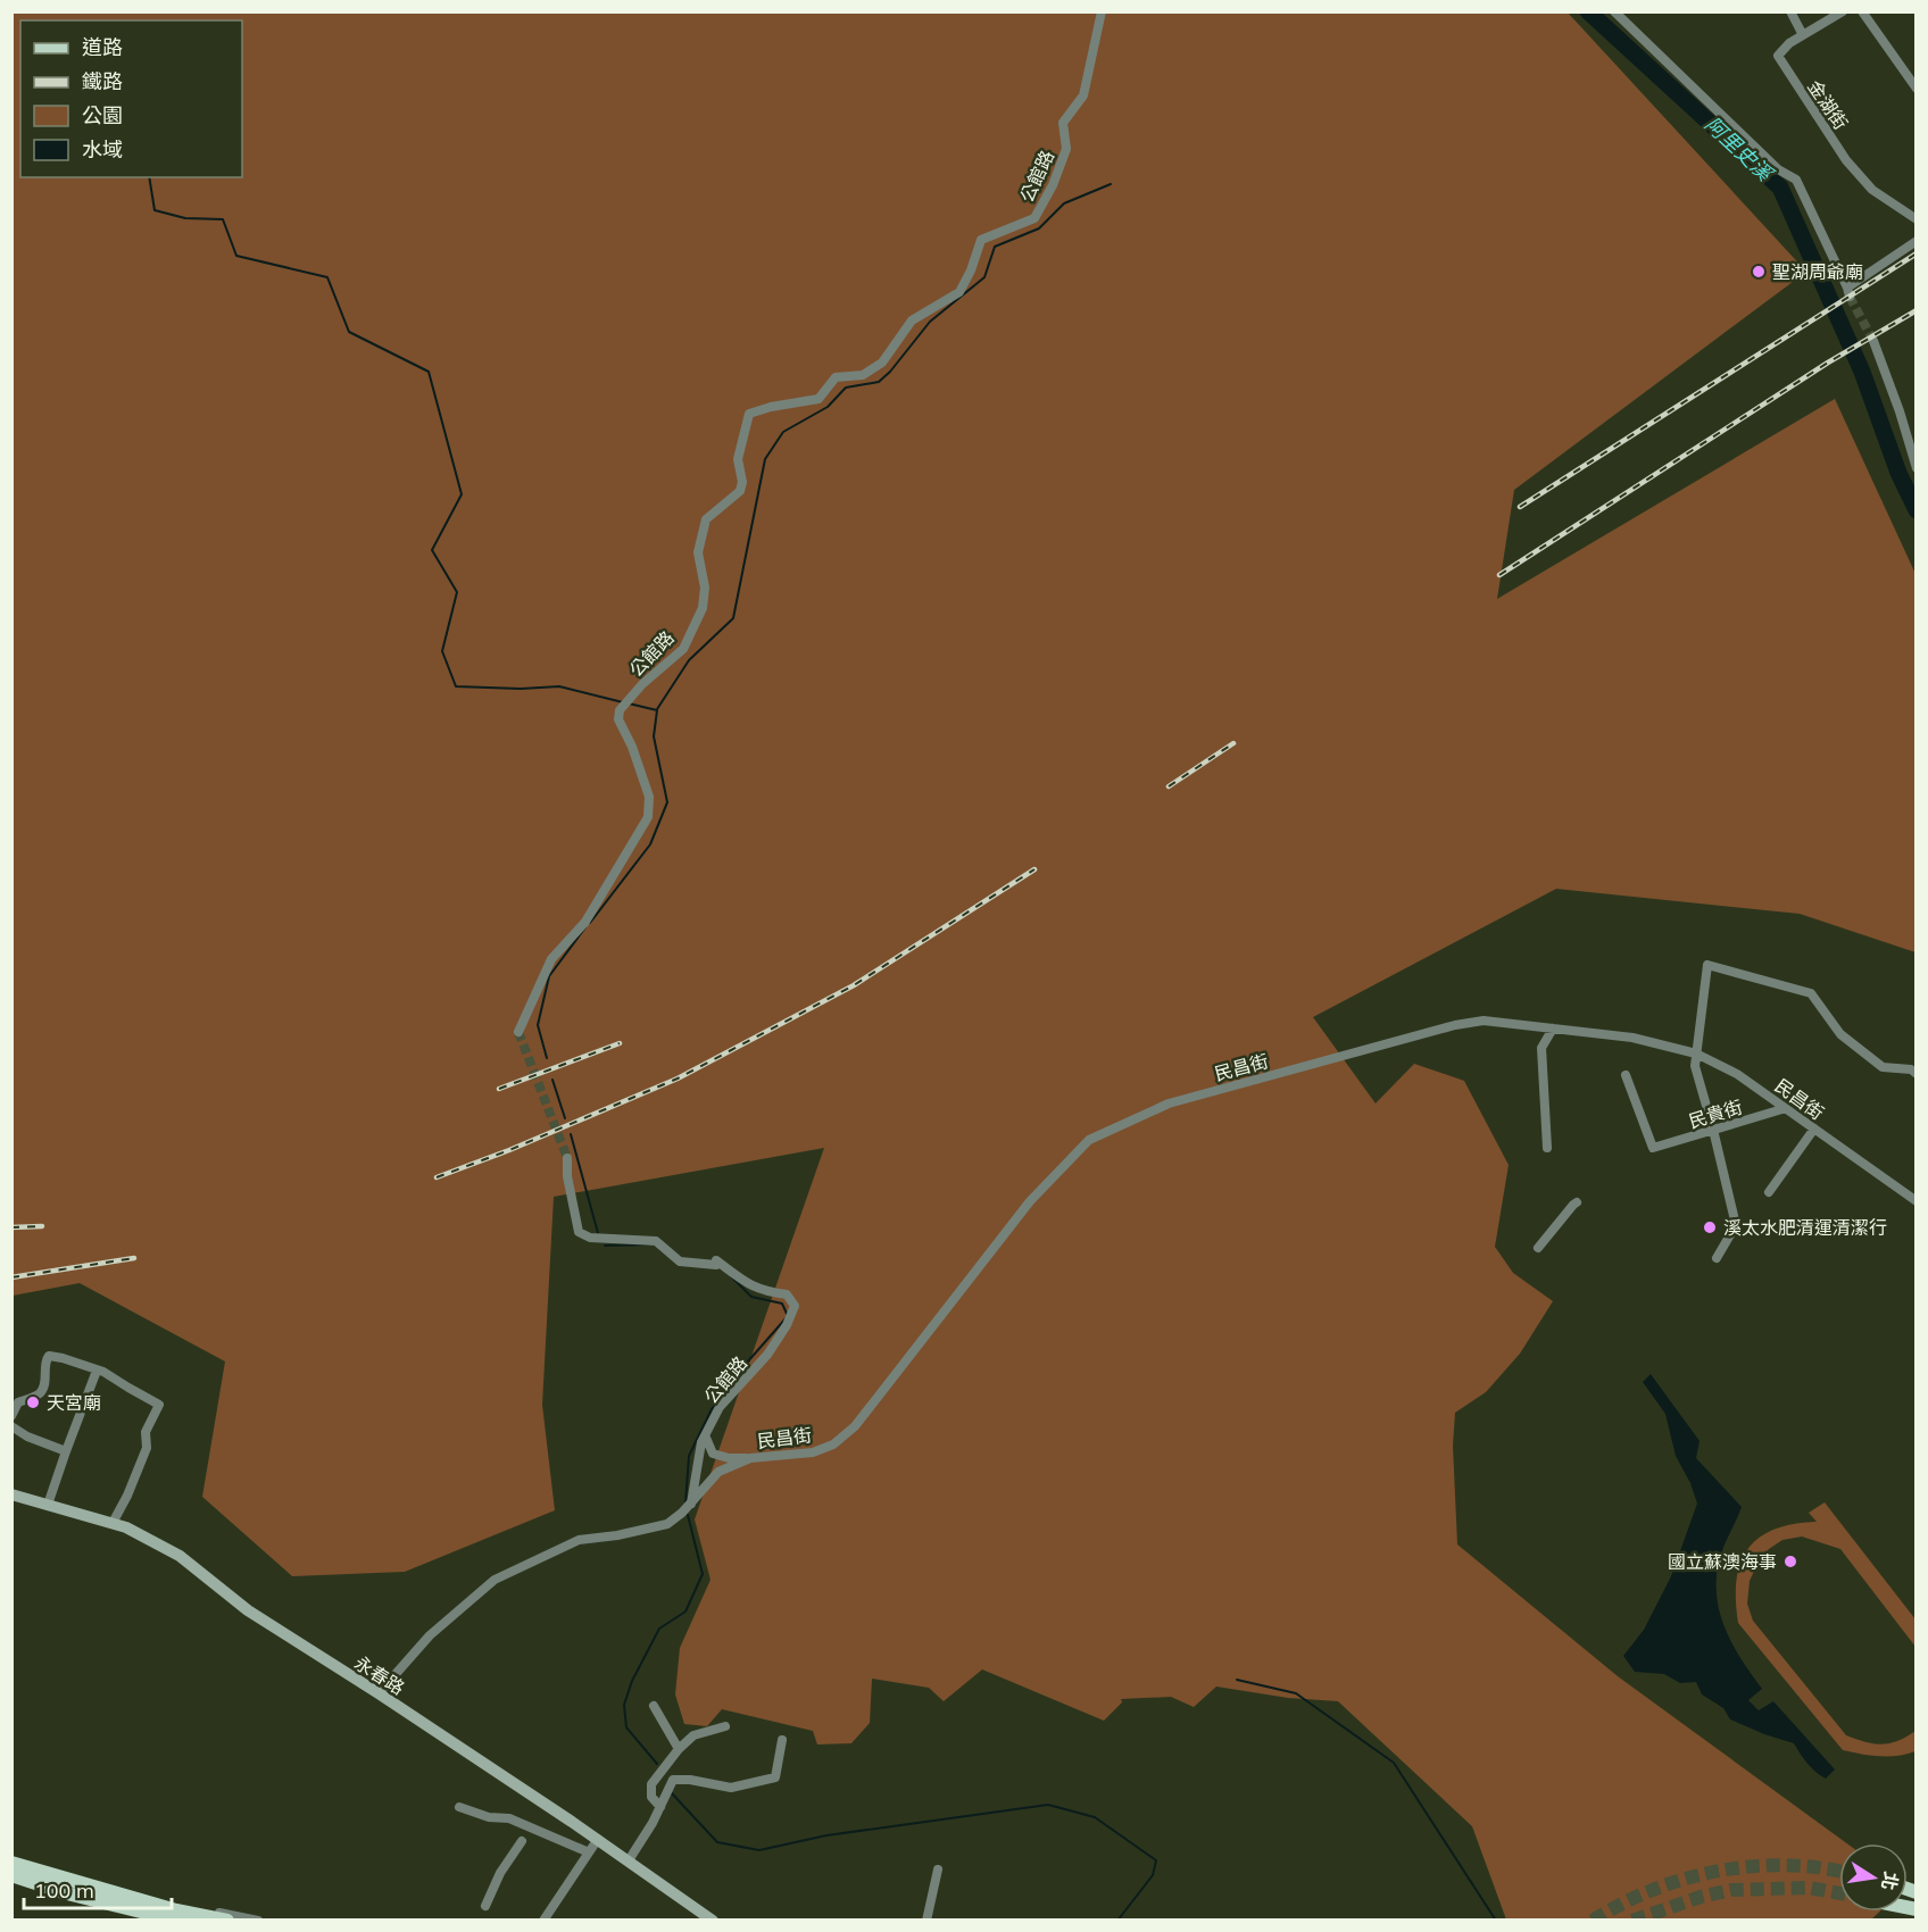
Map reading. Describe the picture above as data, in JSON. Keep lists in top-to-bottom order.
{
  "streets": {
    "street": [
      "金湖街",
      "公館路",
      "民昌街",
      "民貴街",
      "永春路"
    ]
  },
  "crossings": [
    ["公館路", "民昌街"],
    ["民昌街", "民貴街"]
  ],
  "water": ["阿里史溪"],
  "places": [
    "聖湖周爺廟",
    "溪太水肥清運清潔行",
    "天宮廟",
    "國立蘇澳海事"
  ],
  "legend": [
    "道路",
    "鐵路",
    "公園",
    "水域"
  ],
  "scale_bar": "100 m",
  "north": "right"
}
